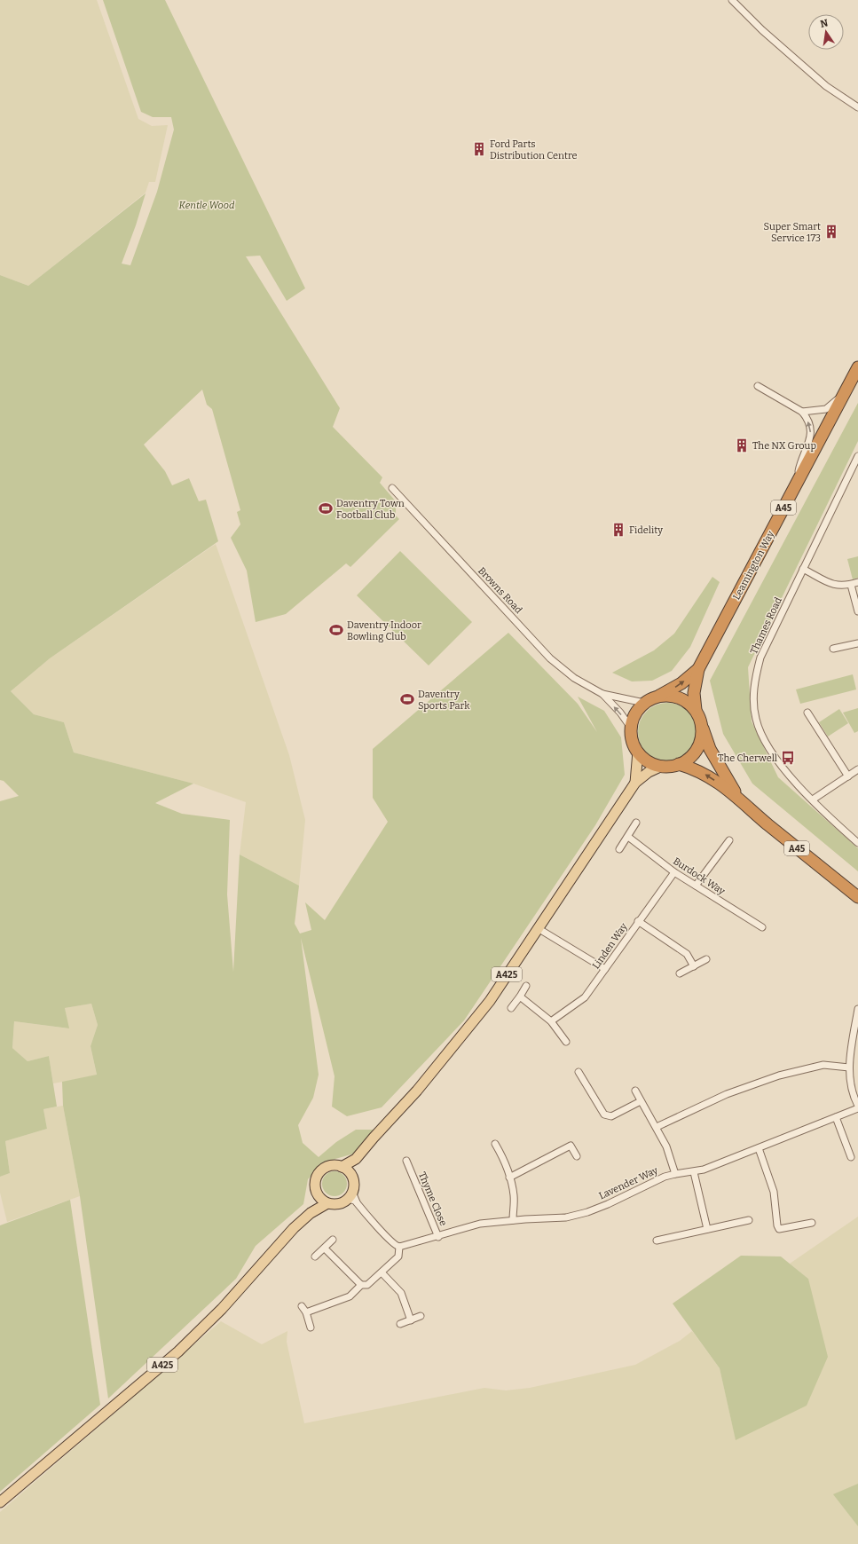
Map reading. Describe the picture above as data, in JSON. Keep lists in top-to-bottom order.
{
  "streets": {
    "highway": ["A45", "Leamington Way"],
    "main road": ["A425"],
    "street": [
      "Browns Road",
      "Thames Road",
      "Burdock Way",
      "Linden Way",
      "Lavender Way",
      "Thyme Close"
    ]
  },
  "crossings": [
    ["A45", "Leamington Way"],
    ["A45", "Browns Road"],
    ["Leamington Way", "Browns Road"],
    ["Burdock Way", "Linden Way"],
    ["Lavender Way", "Thyme Close"]
  ],
  "parks": ["Kentle Wood"],
  "places": {
    "building": [
      "Ford Parts Distribution Centre",
      "Super Smart Service 173",
      "The NX Group",
      "Fidelity"
    ],
    "sports": ["Daventry Town Football Club", "Daventry Indoor Bowling Club", "Daventry Sports Park"],
    "bus stop": ["The Cherwell"]
  },
  "north": "top"
}
